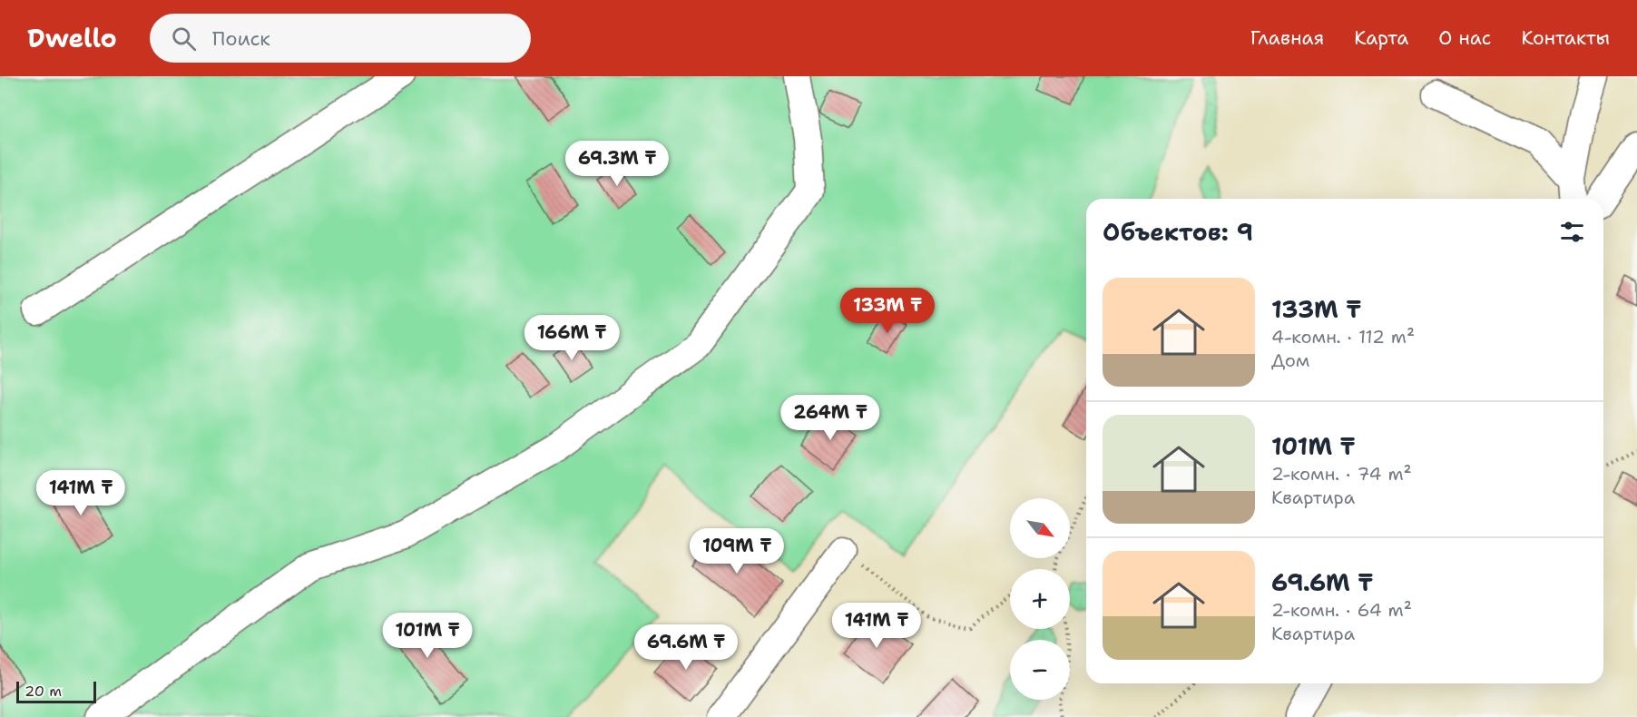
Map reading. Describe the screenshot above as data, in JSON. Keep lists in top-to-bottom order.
{
  "scale_bar": "20 m",
  "north": "bottom right",
  "page": {
    "header": "Dwello",
    "search": "Поиск",
    "nav": [
      "Главная",
      "Карта",
      "О нас",
      "Контакты"
    ],
    "price": [
      "69.3M ₸",
      "133M ₸",
      "166M ₸",
      "264M ₸",
      "141M ₸",
      "109M ₸",
      "141M ₸",
      "101M ₸",
      "69.6M ₸"
    ],
    "heading": "Объектов: 9",
    "list": [
      {
        "name": "133M ₸",
        "note": "4-комн. · 112 m² · Дом"
      },
      {
        "name": "101M ₸",
        "note": "2-комн. · 74 m² · Квартира"
      },
      {
        "name": "69.6M ₸",
        "note": "2-комн. · 64 m² · Квартира"
      }
    ],
    "map_buttons": ["+", "−"],
    "scale": "20 m"
  }
}
